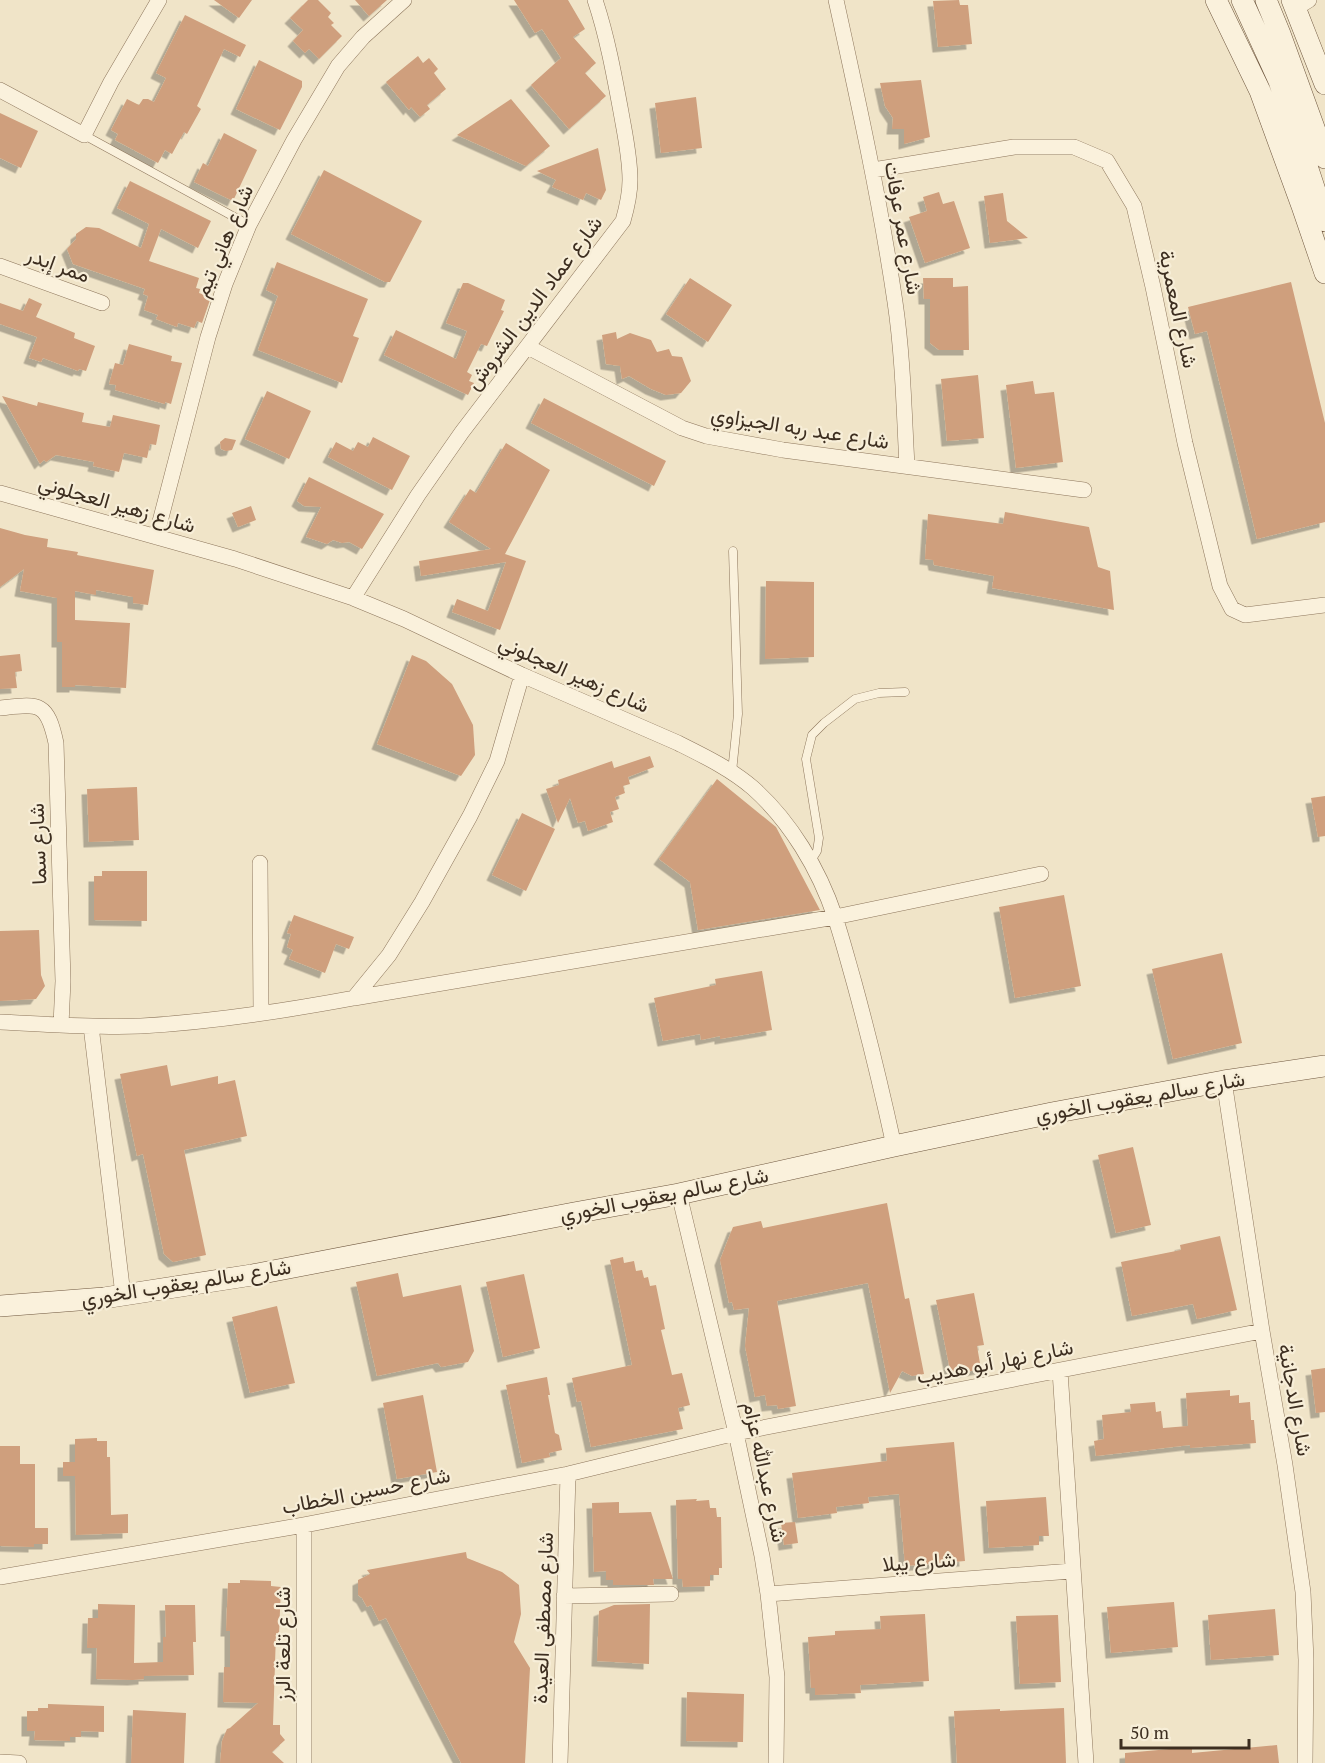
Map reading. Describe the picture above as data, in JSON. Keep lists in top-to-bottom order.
{
  "streets": {
    "street": [
      "شارع عمر عرفات",
      "شارع هاني تيم",
      "ممر إبدر",
      "شارع عماد الدين الشروش",
      "شارع المعمرية",
      "شارع عبد ربه الجيزاوي",
      "شارع زهير العجلوني",
      "شارع سما",
      "شارع سالم يعقوب الخوري",
      "شارع نهار أبو هديب",
      "شارع الدجانية",
      "شارع عبدالله عزام",
      "شارع حسين الخطاب",
      "شارع يبلا",
      "شارع مصطفى العيدة",
      "شارع تلعة الرز"
    ]
  },
  "crossings": [
    ["شارع عمر عرفات", "شارع المعمرية"],
    ["شارع عمر عرفات", "شارع عبد ربه الجيزاوي"],
    ["شارع هاني تيم", "شارع زهير العجلوني"],
    ["شارع عماد الدين الشروش", "شارع عبد ربه الجيزاوي"],
    ["شارع عماد الدين الشروش", "شارع زهير العجلوني"],
    ["شارع زهير العجلوني", "شارع سالم يعقوب الخوري"],
    ["شارع سالم يعقوب الخوري", "شارع الدجانية"],
    ["شارع سالم يعقوب الخوري", "شارع عبدالله عزام"],
    ["شارع نهار أبو هديب", "شارع الدجانية"],
    ["شارع نهار أبو هديب", "شارع عبدالله عزام"],
    ["شارع نهار أبو هديب", "شارع حسين الخطاب"],
    ["شارع عبدالله عزام", "شارع حسين الخطاب"],
    ["شارع عبدالله عزام", "شارع يبلا"],
    ["شارع حسين الخطاب", "شارع مصطفى العيدة"],
    ["شارع حسين الخطاب", "شارع تلعة الرز"]
  ],
  "scale_bar": "50 m"
}
